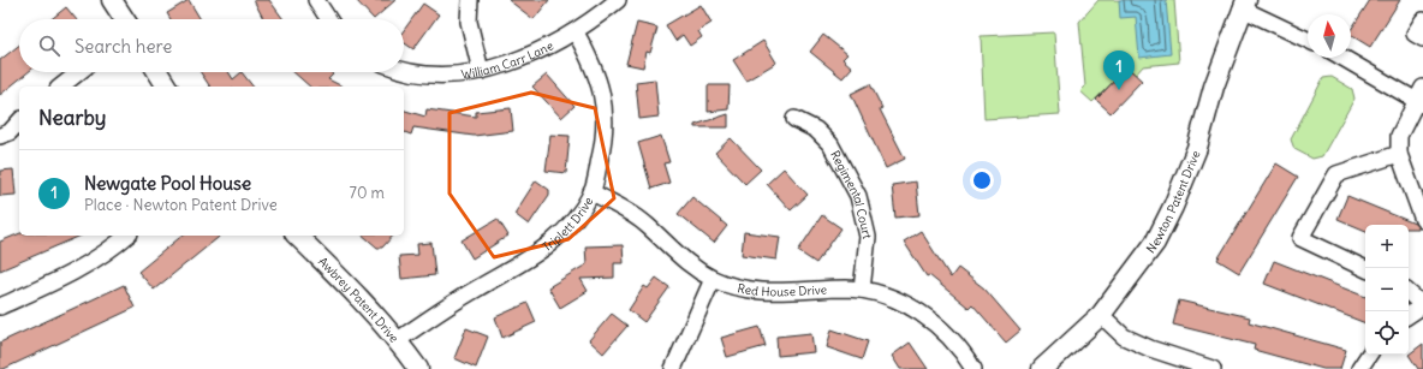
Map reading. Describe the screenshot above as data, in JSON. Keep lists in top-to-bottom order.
{
  "streets": {
    "street": [
      "William Carr Lane",
      "Regimental Court",
      "Newton Patent Drive",
      "Triplett Drive",
      "Red House Drive",
      "Awbrey Patent Drive"
    ]
  },
  "crossings": [
    ["William Carr Lane", "Triplett Drive"],
    ["Regimental Court", "Red House Drive"],
    ["Triplett Drive", "Red House Drive"],
    ["Triplett Drive", "Awbrey Patent Drive"]
  ],
  "north": "top",
  "page": {
    "search": "Search here",
    "pins": "1",
    "heading": "Nearby",
    "list": [
      {
        "mark": "1",
        "name": "Newgate Pool House",
        "note": "Place · Newton Patent Drive",
        "value": "70 m"
      }
    ],
    "map_buttons": ["+", "−"]
  }
}
